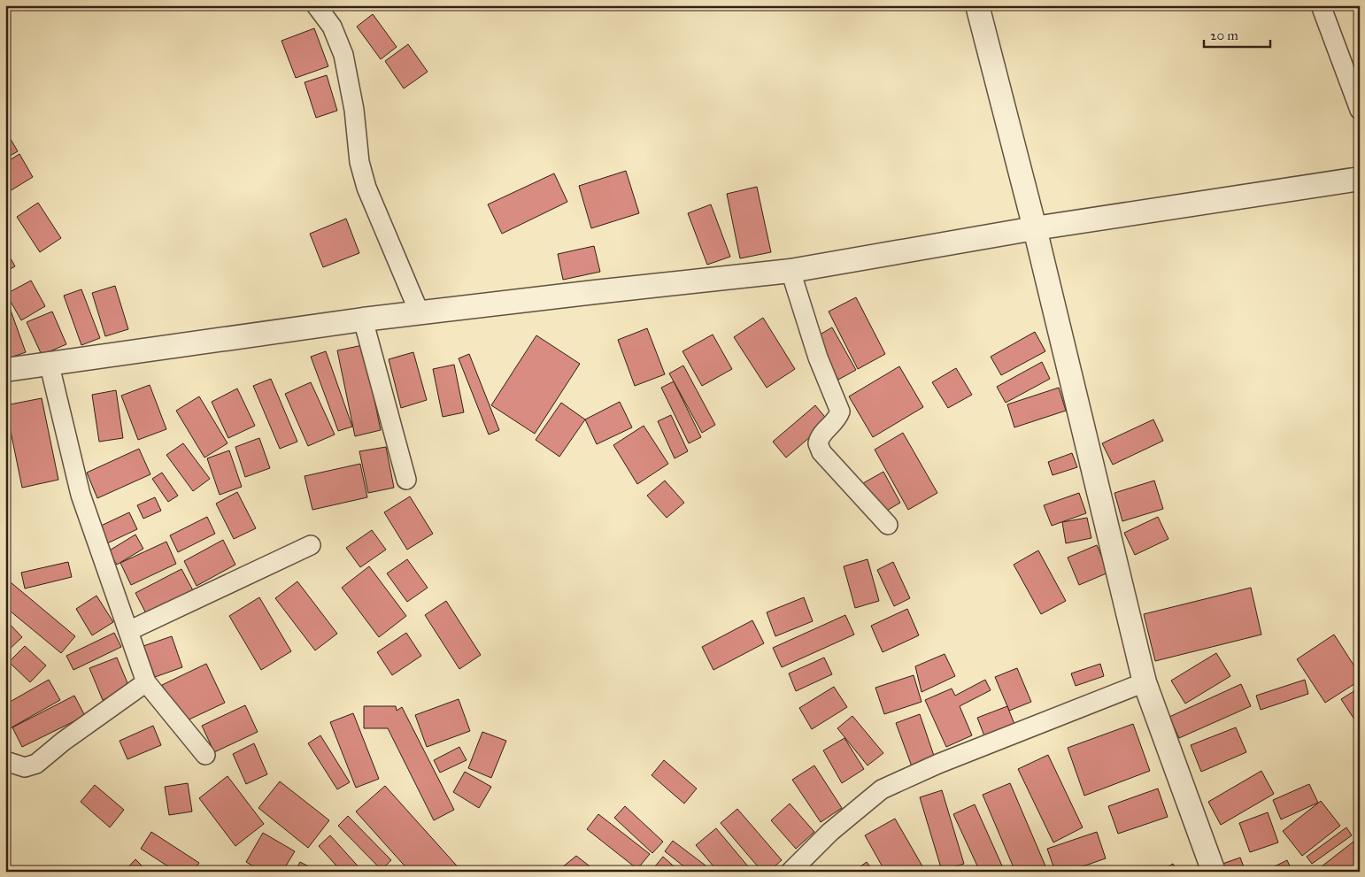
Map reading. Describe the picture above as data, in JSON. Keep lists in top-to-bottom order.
{
  "scale_bar": "20 m"
}
